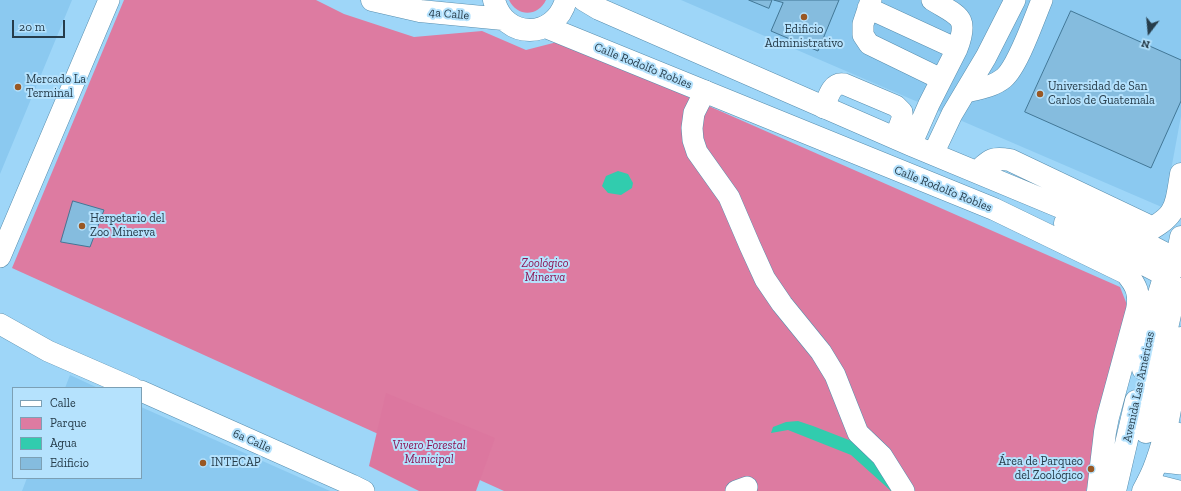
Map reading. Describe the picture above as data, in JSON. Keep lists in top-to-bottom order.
{
  "streets": {
    "main road": ["4a Calle", "Calle Rodolfo Robles", "Avenida Las Américas"],
    "street": ["6a Calle"]
  },
  "parks": ["Zoológico Minerva", "Vivero Forestal Municipal"],
  "places": [
    "Edificio Administrativo",
    "Mercado La Terminal",
    "Universidad de San Carlos de Guatemala",
    "Herpetario del Zoo Minerva",
    "INTECAP",
    "Área de Parqueo del Zoológico"
  ],
  "legend": [
    "Calle",
    "Parque",
    "Agua",
    "Edificio"
  ],
  "scale_bar": "20 m",
  "north": "bottom"
}
